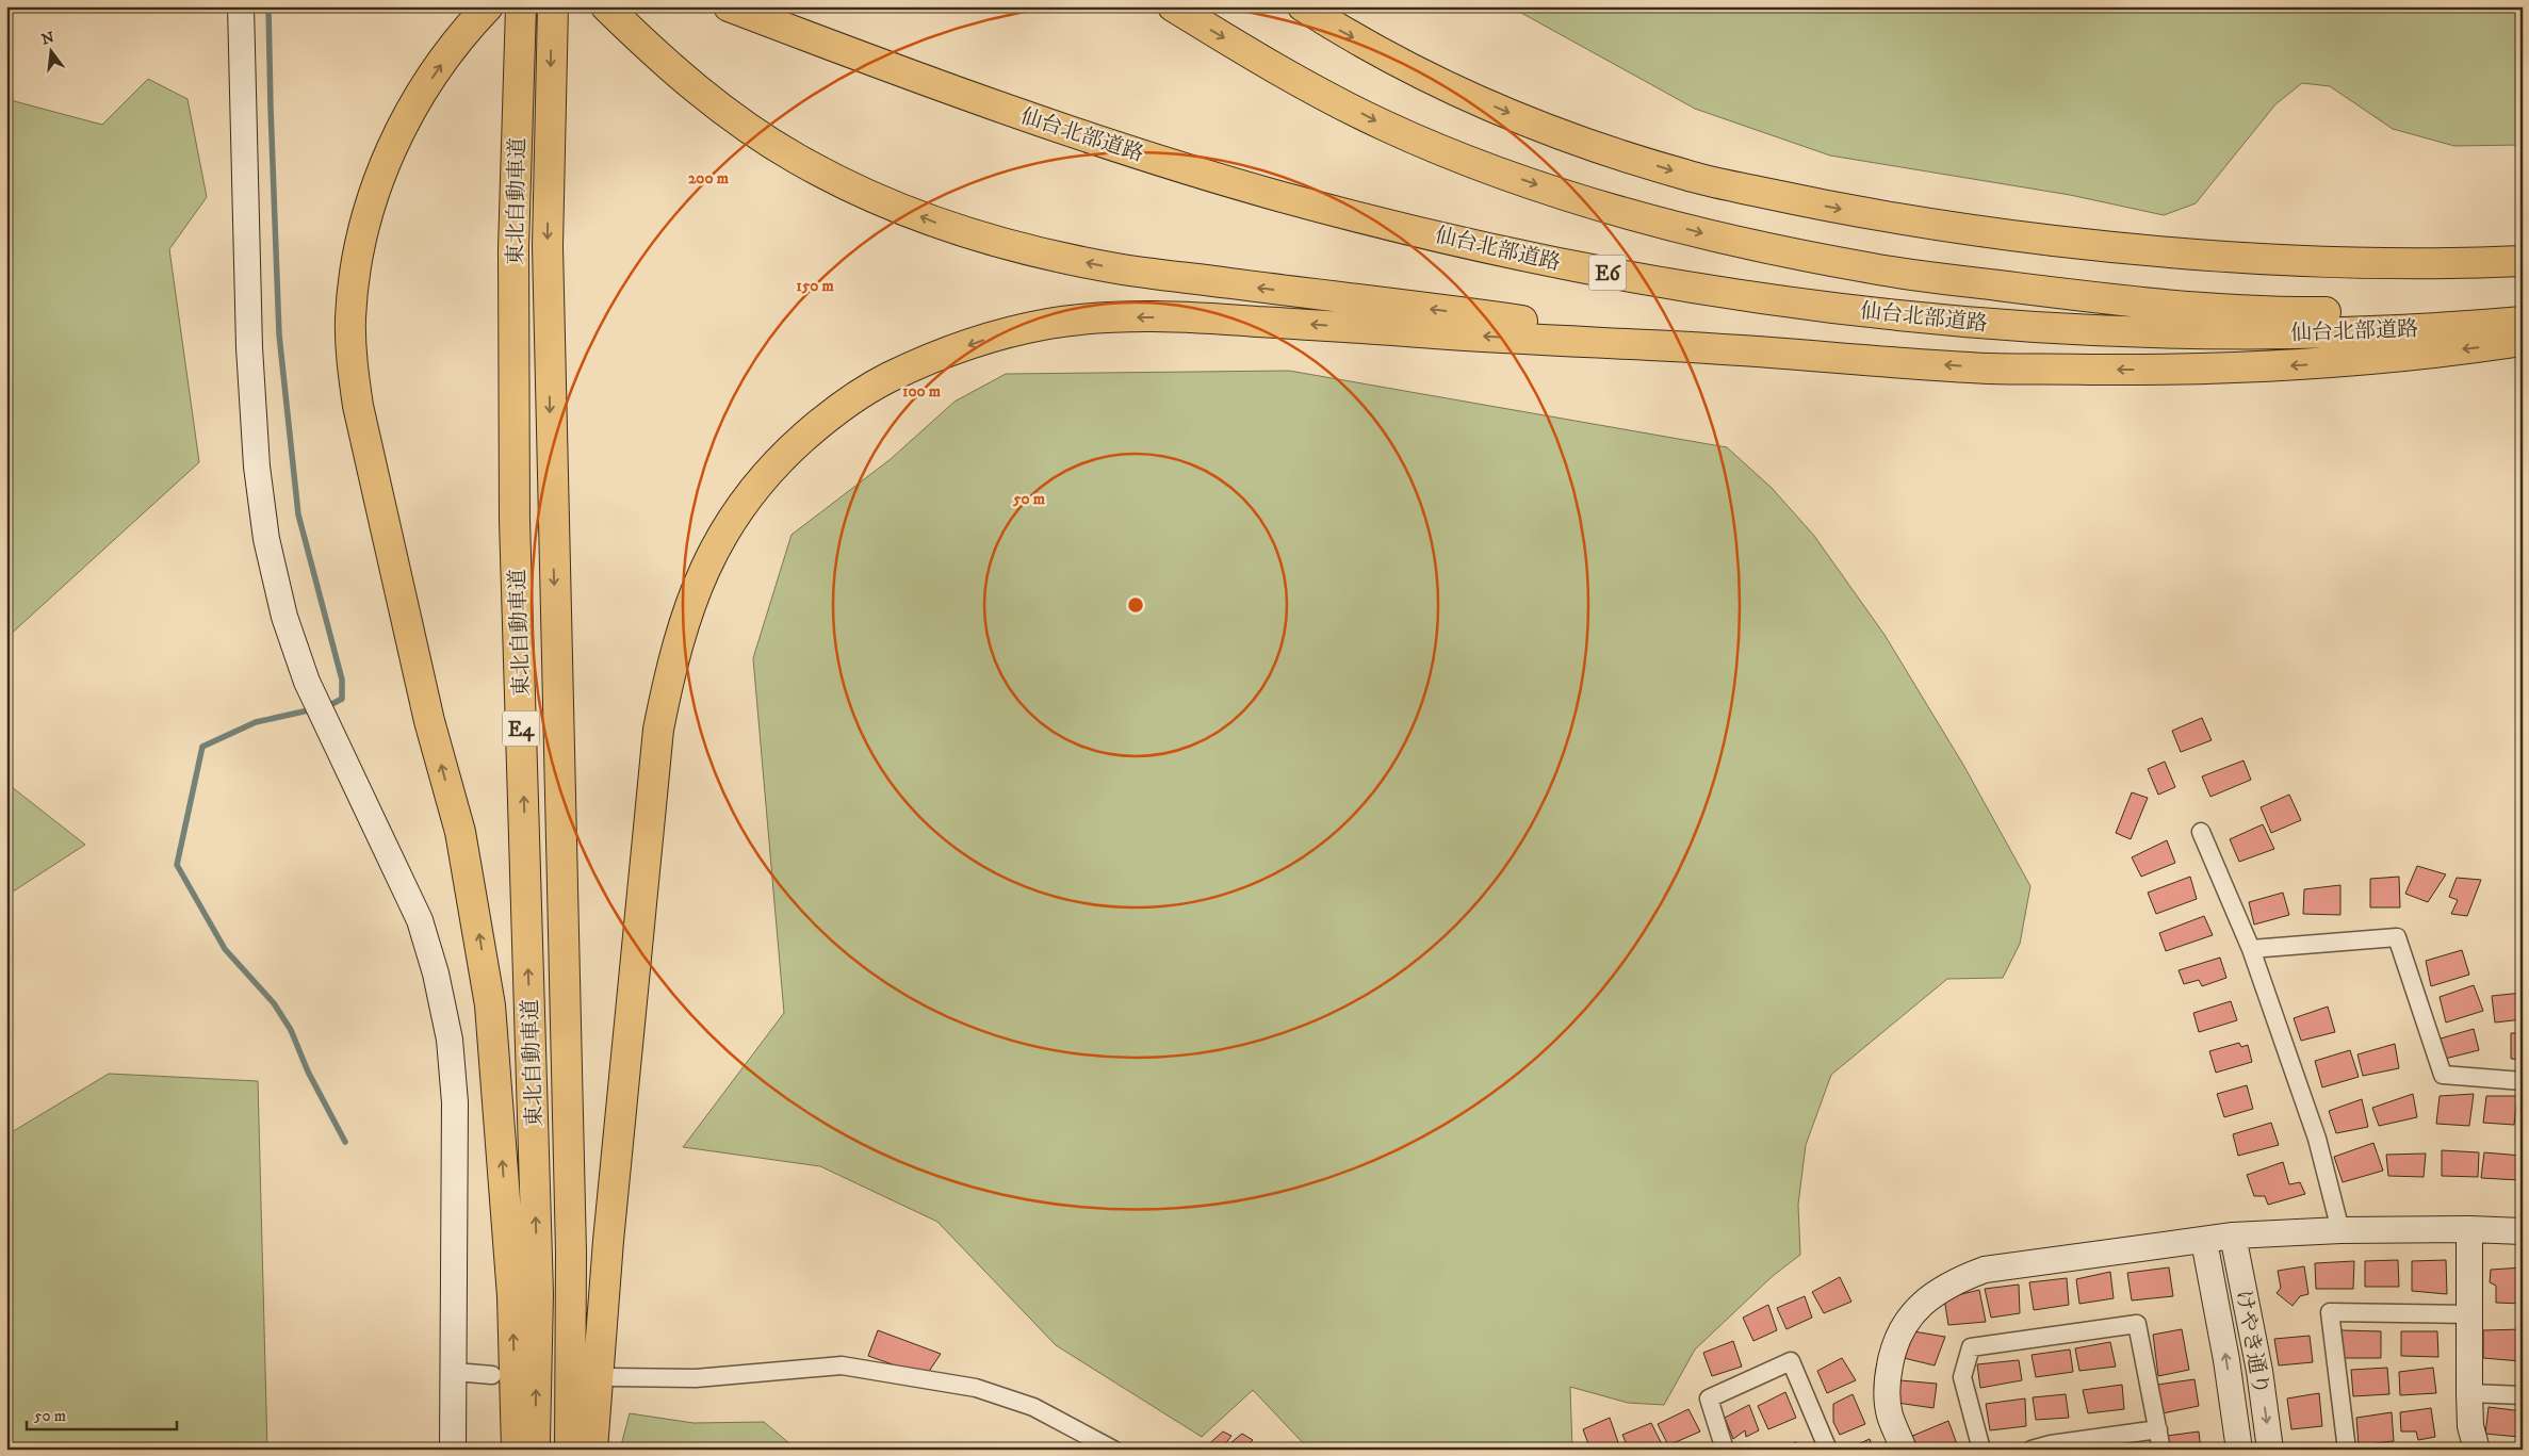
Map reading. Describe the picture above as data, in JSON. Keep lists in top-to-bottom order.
{
  "streets": {
    "highway": [
      "仙台北部道路",
      "東北自動車道",
      "E6",
      "E4"
    ],
    "street": ["けやき通り"]
  },
  "scale_bar": "50 m",
  "north": "top",
  "rings": [
    "200 m",
    "150 m",
    "100 m",
    "50 m"
  ]
}
